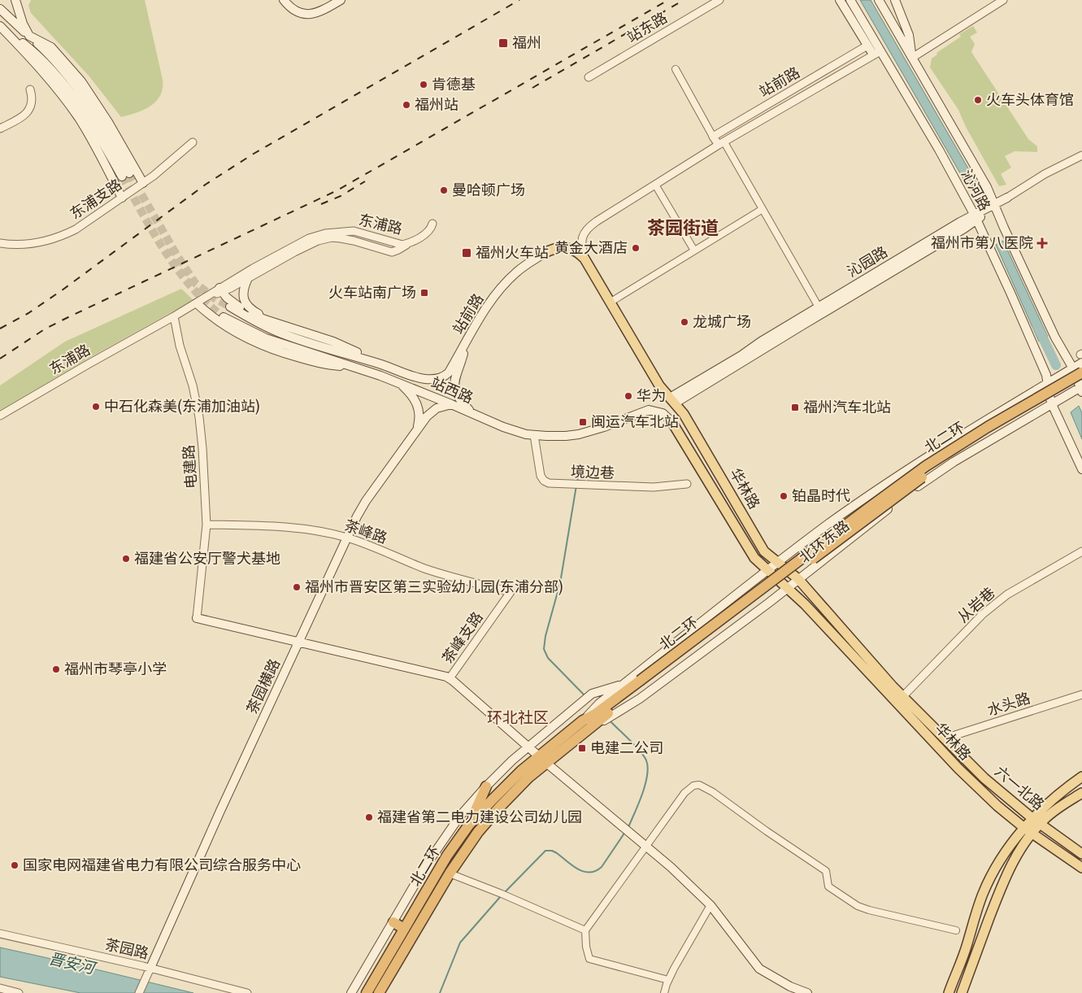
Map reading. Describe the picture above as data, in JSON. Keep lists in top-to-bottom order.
{
  "streets": {
    "highway": ["北二环"],
    "main road": [
      "站前路",
      "沁河路",
      "沁园路",
      "站西路",
      "华林路",
      "北环东路",
      "茶园横路",
      "六一北路"
    ],
    "street": [
      "站东路",
      "东浦支路",
      "东浦路",
      "电建路",
      "境边巷",
      "茶峰路",
      "从岩巷",
      "茶峰支路",
      "水头路",
      "茶园路"
    ]
  },
  "crossings": [
    ["站前路", "沁河路"],
    ["站前路", "站西路"],
    ["站前路", "华林路"],
    ["沁河路", "沁园路"],
    ["沁河路", "北二环"],
    ["沁河路", "北环东路"],
    ["东浦路", "电建路"],
    ["沁园路", "华林路"],
    ["站西路", "境边巷"],
    ["站西路", "华林路"],
    ["站西路", "茶园横路"],
    ["北二环", "北环东路"],
    ["电建路", "茶峰路"],
    ["华林路", "北环东路"],
    ["华林路", "从岩巷"],
    ["华林路", "水头路"],
    ["华林路", "六一北路"],
    ["茶峰路", "茶峰支路"],
    ["茶峰路", "茶园横路"],
    ["茶园横路", "茶园路"],
    ["水头路", "六一北路"]
  ],
  "districts": ["茶园街道", "环北社区"],
  "water": ["晋安河"],
  "places": {
    "transit": [
      "福州",
      "福州火车站",
      "火车站南广场",
      "福州汽车北站",
      "闽运汽车北站",
      "电建二公司"
    ],
    "other": [
      "肯德基",
      "火车头体育馆",
      "福州站",
      "曼哈顿广场",
      "黄金大酒店",
      "龙城广场",
      "华为",
      "中石化森美(东浦加油站)",
      "铂晶时代",
      "福建省公安厅警犬基地",
      "福州市晋安区第三实验幼儿园(东浦分部)",
      "福州市琴亭小学",
      "福建省第二电力建设公司幼儿园",
      "国家电网福建省电力有限公司综合服务中心"
    ],
    "health": ["福州市第八医院"]
  }
}
